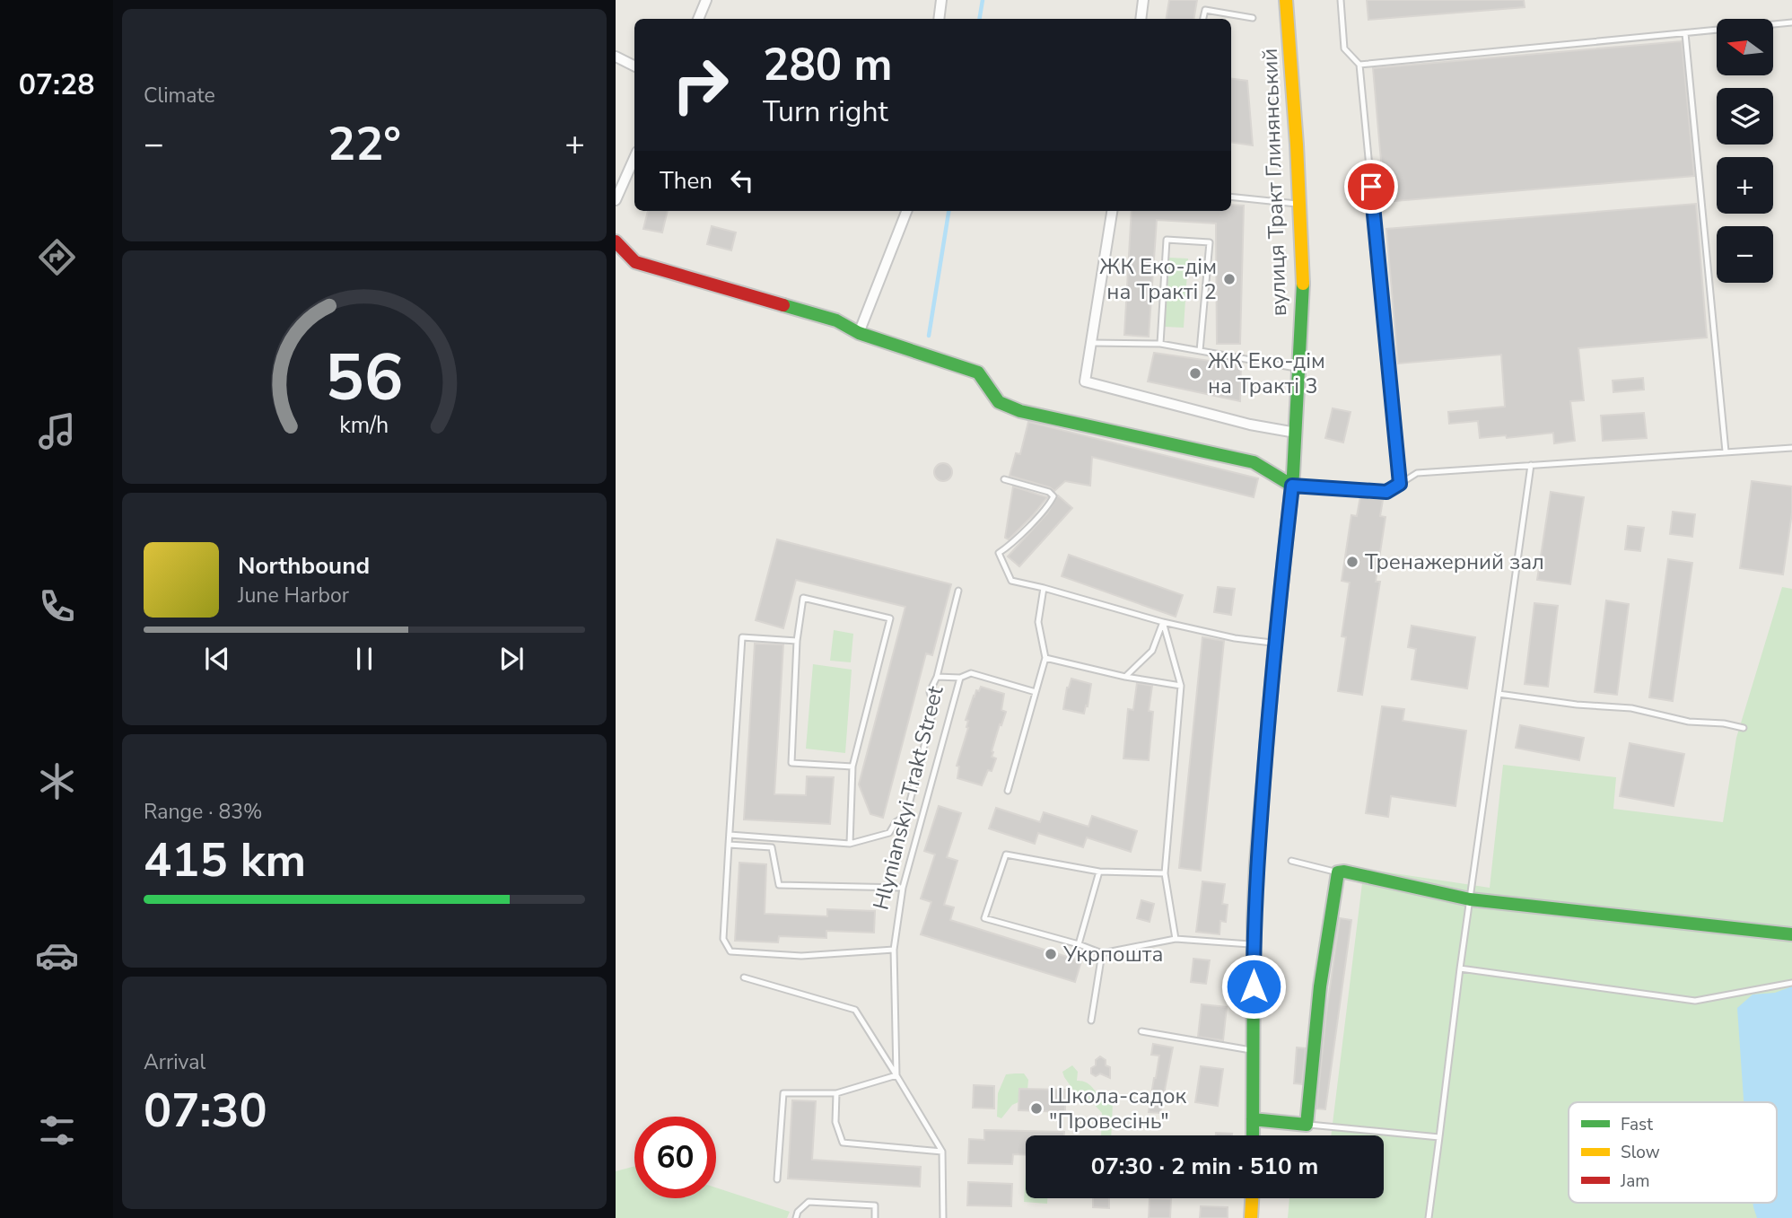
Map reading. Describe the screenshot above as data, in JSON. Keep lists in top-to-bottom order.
{
  "streets": {
    "street": ["вулиця Тракт Глинянський"],
    "lane": ["Hlynianskyi Trakt Street"]
  },
  "places": [
    "ЖК Еко-дім на Тракті 2",
    "ЖК Еко-дім на Тракті 3",
    "Тренажерний зал",
    "Укрпошта",
    "Школа-садок \"Провесінь\""
  ],
  "legend": ["Fast", "Slow", "Jam"],
  "north": "left",
  "page": {
    "tabs": "07:28",
    "tile": [
      "Climate",
      ["Range · 83%", "415 km"],
      ["Arrival", "07:30"]
    ],
    "map_buttons": ["+", "−"],
    "turn": ["280 m", "Turn right"],
    "heat": ["−", "22°", "+"],
    "then": "Then",
    "song": ["Northbound", "June Harbor"],
    "limit": "60",
    "trip": "07:30 · 2 min · 510 m",
    "gauge": ["56", "km/h"]
  }
}
